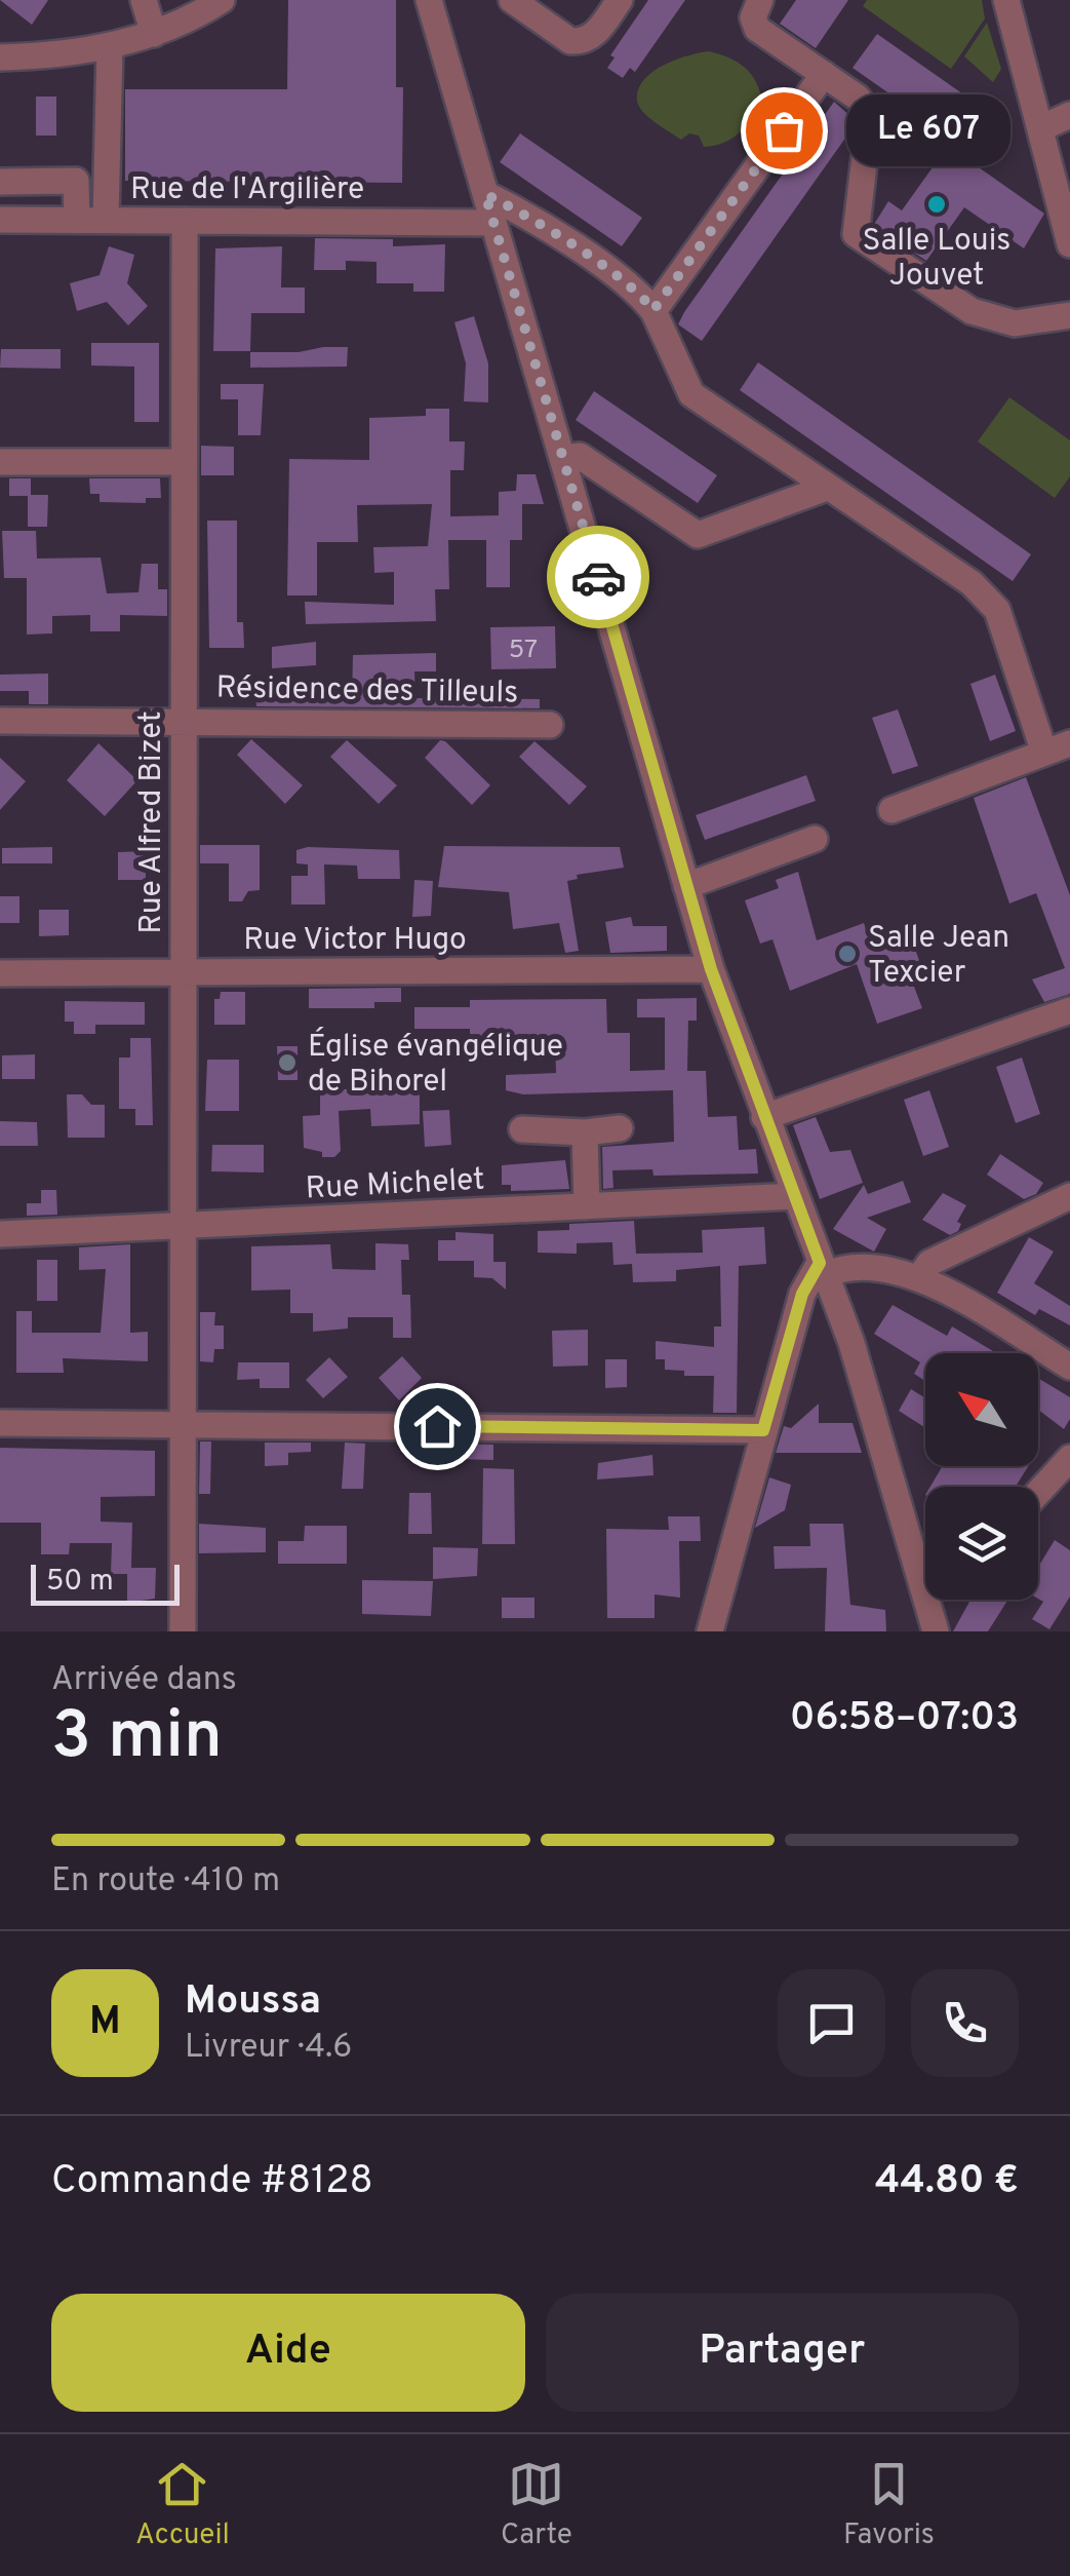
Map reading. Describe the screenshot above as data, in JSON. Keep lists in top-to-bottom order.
{
  "streets": {
    "street": [
      "Rue de l'Argilière",
      "Résidence des Tilleuls",
      "Rue Alfred Bizet",
      "Rue Victor Hugo",
      "Rue Michelet"
    ]
  },
  "crossings": [
    ["Rue de l'Argilière", "Rue Alfred Bizet"],
    ["Résidence des Tilleuls", "Rue Alfred Bizet"],
    ["Rue Alfred Bizet", "Rue Victor Hugo"],
    ["Rue Alfred Bizet", "Rue Michelet"]
  ],
  "places": [
    "Le 607",
    "Salle Louis Jouvet",
    "Salle Jean Texcier",
    "Église évangélique de Bihorel"
  ],
  "house_numbers": ["57"],
  "scale_bar": "50 m",
  "north": "top left",
  "page": {
    "bubble": "Le 607",
    "scale": "50 m",
    "heading": ["3 min", "Arrivée dans", "06:58–07:03"],
    "panel": [
      "Moussa",
      "Livreur · 4.6",
      "Commande #8128",
      "44.80 €"
    ],
    "bar": "En route · 410 m",
    "round": "M",
    "buttons": ["Aide", "Partager"],
    "tabs": ["Accueil", "Carte", "Favoris"]
  }
}
